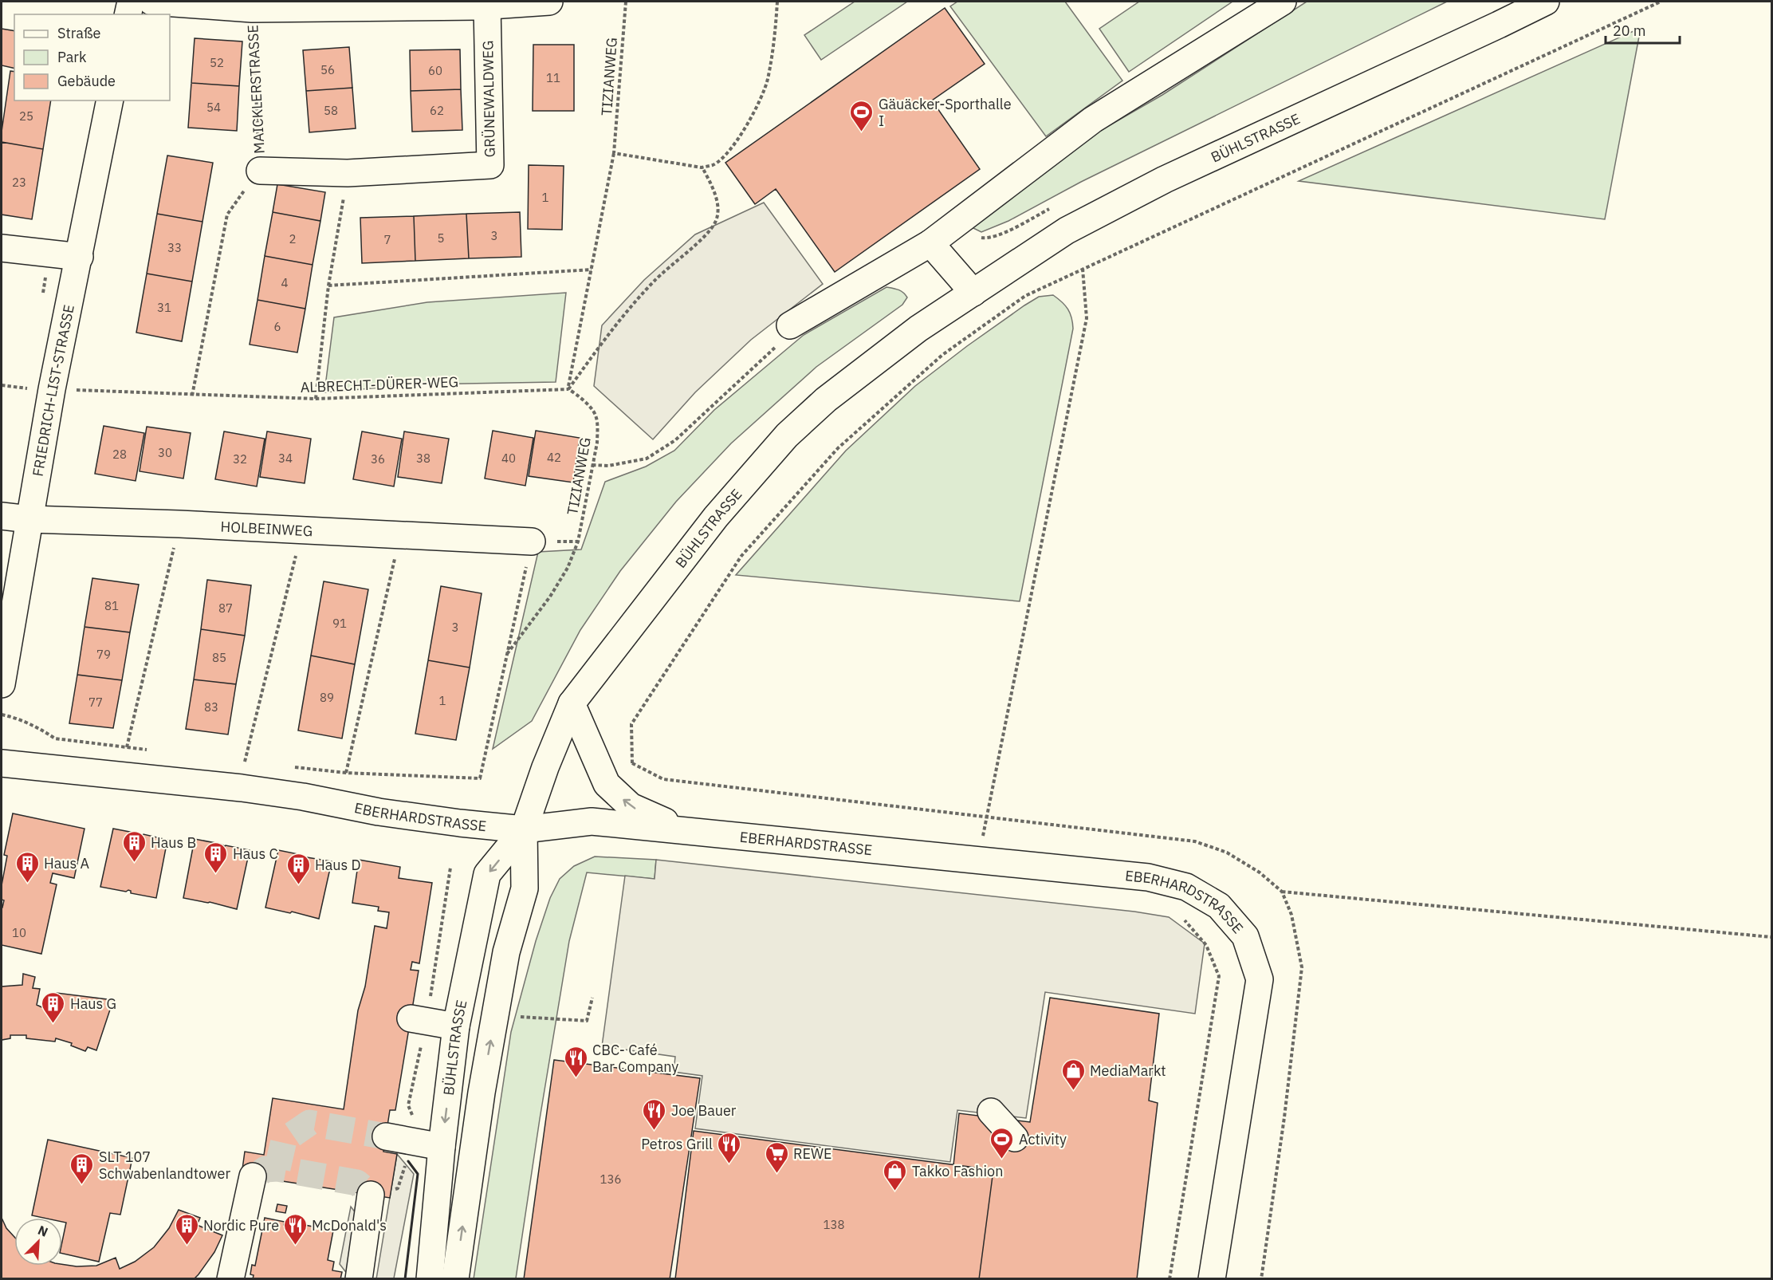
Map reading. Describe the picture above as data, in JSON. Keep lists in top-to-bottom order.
{
  "streets": {
    "main road": [
      "MAICKLERSTRASSE",
      "GRÜNEWALDWEG",
      "BÜHLSTRASSE",
      "FRIEDRICH-LIST-STRASSE",
      "HOLBEINWEG",
      "EBERHARDSTRASSE"
    ],
    "path": ["TIZIANWEG", "ALBRECHT-DÜRER-WEG"]
  },
  "crossings": [
    ["TIZIANWEG", "ALBRECHT-DÜRER-WEG"],
    ["TIZIANWEG", "HOLBEINWEG"],
    ["MAICKLERSTRASSE", "GRÜNEWALDWEG"],
    ["BÜHLSTRASSE", "EBERHARDSTRASSE"],
    ["ALBRECHT-DÜRER-WEG", "FRIEDRICH-LIST-STRASSE"],
    ["FRIEDRICH-LIST-STRASSE", "HOLBEINWEG"]
  ],
  "places": {
    "sports": ["Gäuäcker-Sporthalle I", "Activity"],
    "building": [
      "Haus B",
      "Haus C",
      "Haus A",
      "Haus D",
      "Haus G",
      "SLT 107 Schwabenlandtower",
      "Nordic Pure"
    ],
    "restaurant": [
      "CBC- Café Bar Company",
      "Joe Bauer",
      "Petros Grill",
      "McDonald's"
    ],
    "shop": ["MediaMarkt", "Takko Fashion"],
    "supermarket": ["REWE"]
  },
  "house_numbers": [
    "52",
    "56",
    "60",
    "11",
    "54",
    "58",
    "62",
    "25",
    "23",
    "1",
    "3",
    "5",
    "2",
    "7",
    "33",
    "4",
    "31",
    "6",
    "30",
    "28",
    "42",
    "34",
    "38",
    "40",
    "32",
    "36",
    "81",
    "87",
    "91",
    "3",
    "79",
    "85",
    "89",
    "1",
    "77",
    "83",
    "10",
    "136",
    "138"
  ],
  "legend": ["Straße", "Park", "Gebäude"],
  "scale_bar": "20 m",
  "north": "top right"
}
